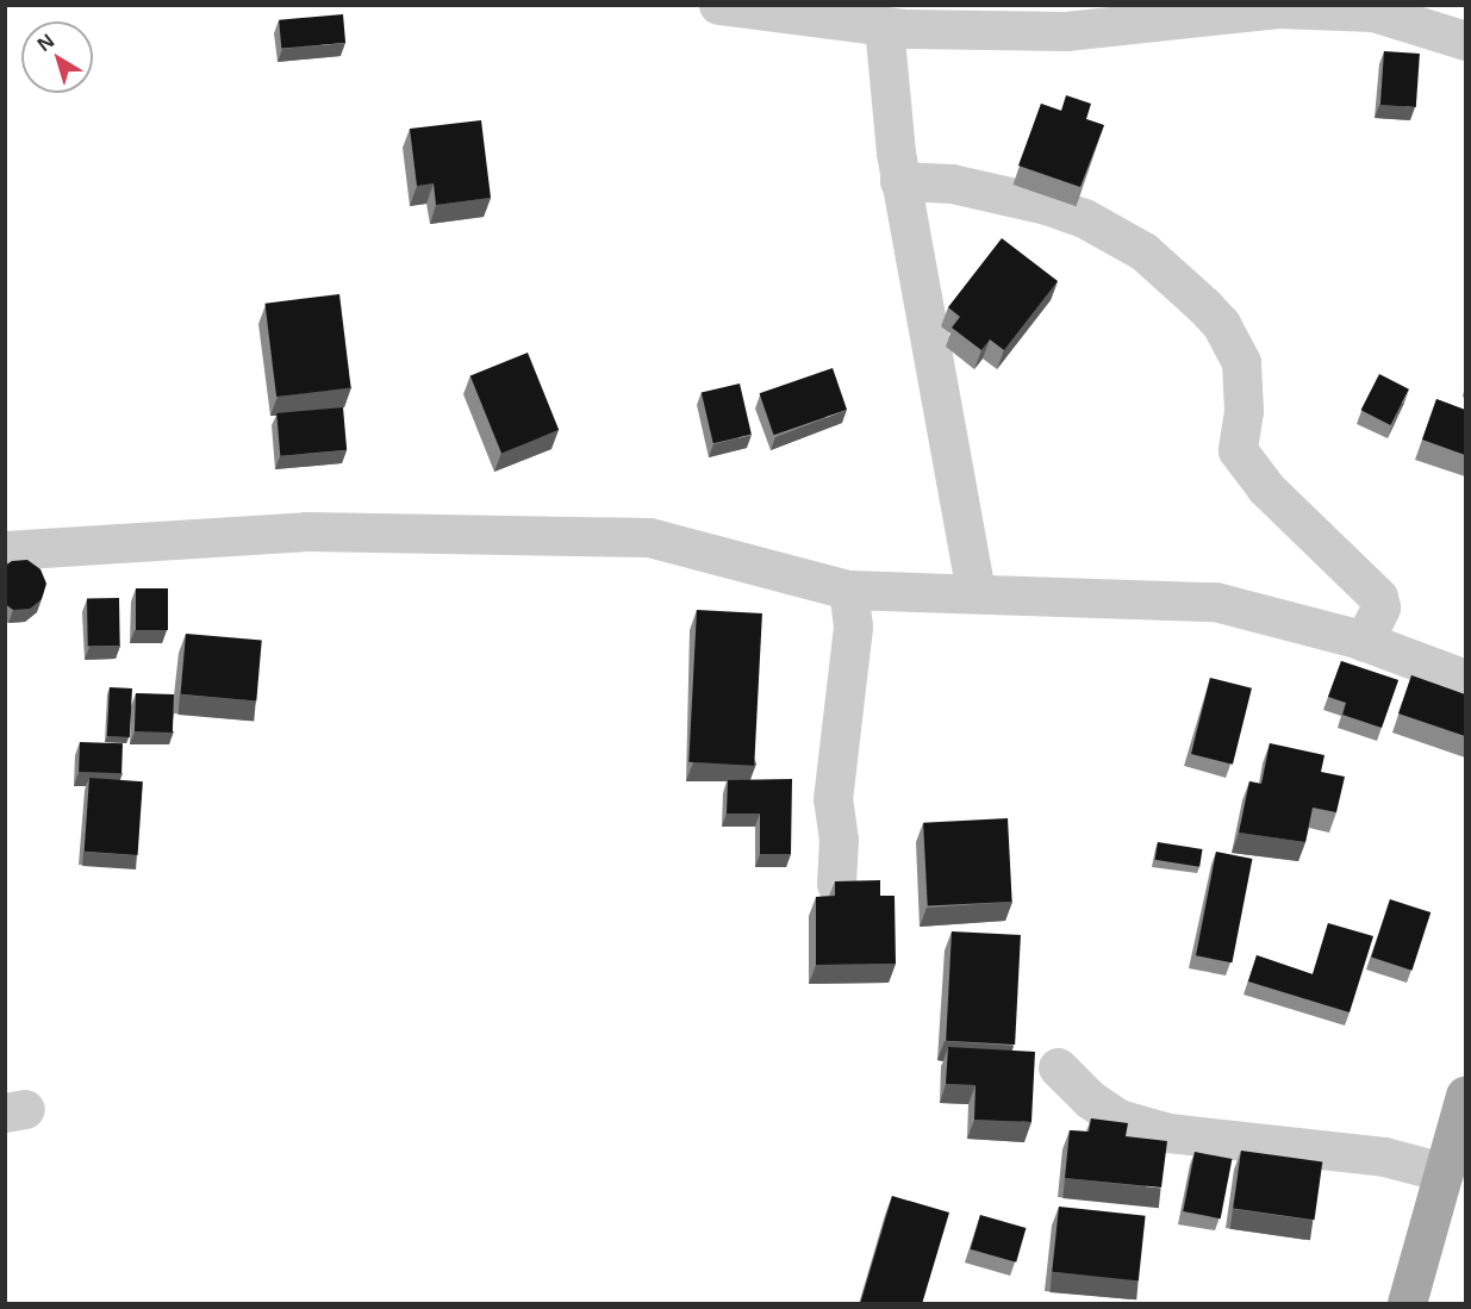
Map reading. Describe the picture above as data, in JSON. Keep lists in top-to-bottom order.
{
  "north": "top left"
}
